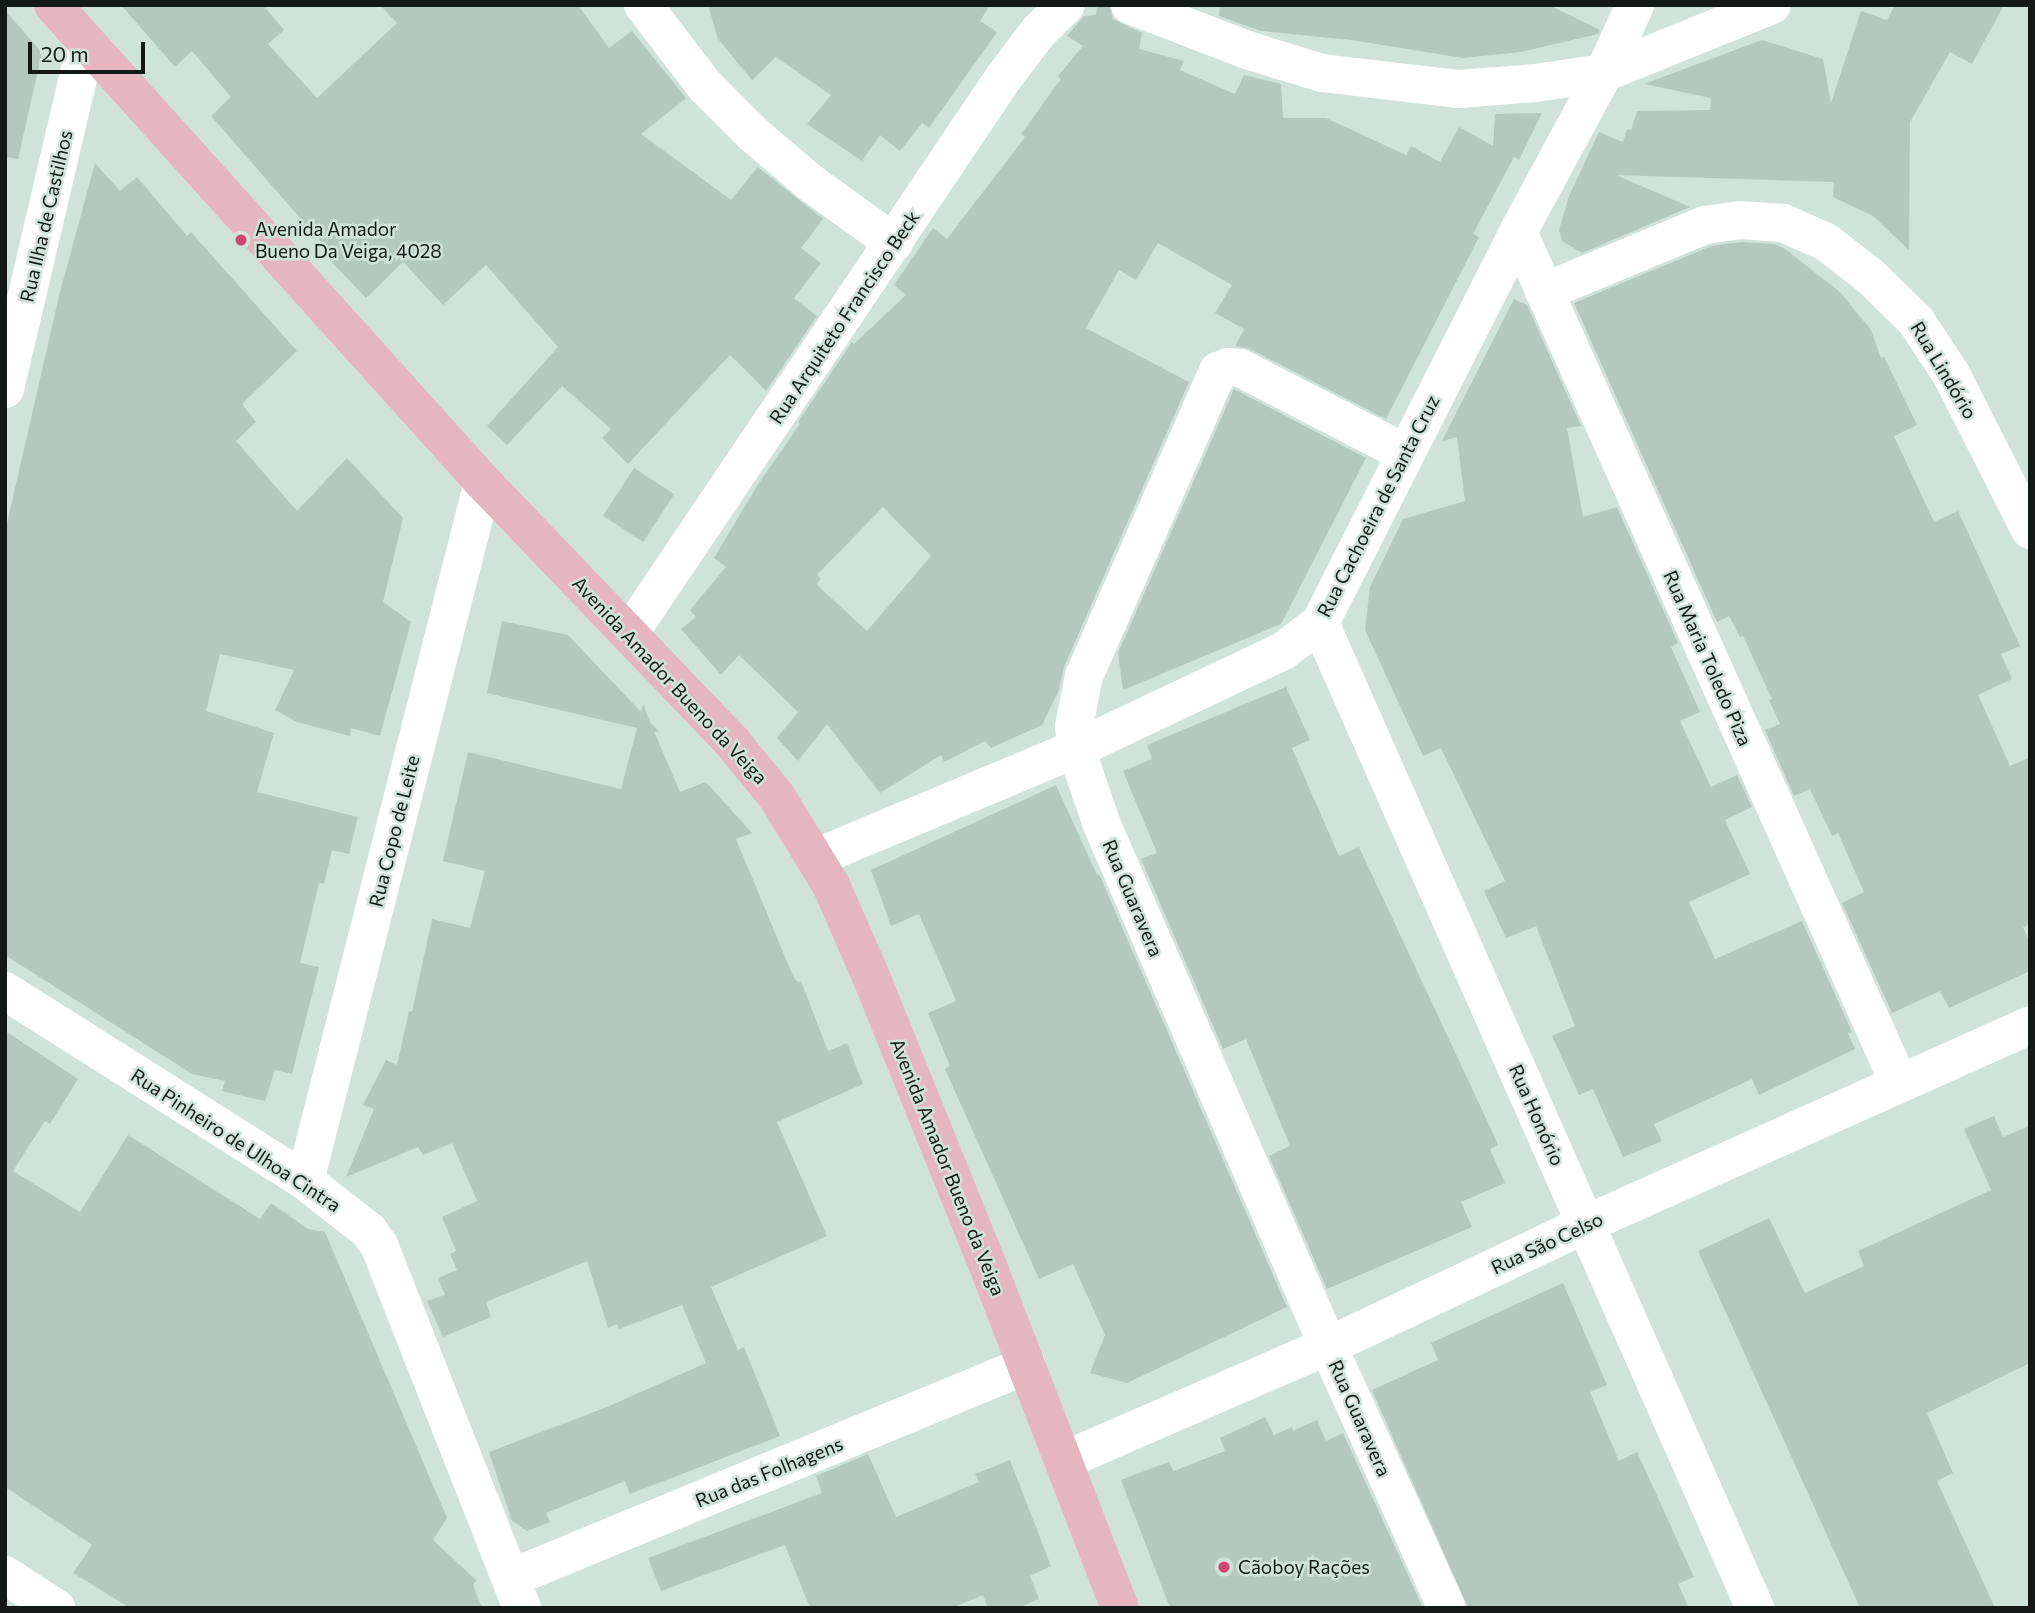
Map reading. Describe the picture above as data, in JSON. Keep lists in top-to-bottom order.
{
  "streets": {
    "main road": ["Avenida Amador Bueno da Veiga"],
    "street": [
      "Rua Ilha de Castilhos",
      "Rua Arquiteto Francisco Beck",
      "Rua Lindório",
      "Rua Cachoeira de Santa Cruz",
      "Rua Maria Toledo Piza",
      "Rua Copo de Leite",
      "Rua Guaravera",
      "Rua Honório",
      "Rua Pinheiro de Ulhoa Cintra",
      "Rua São Celso",
      "Rua das Folhagens"
    ]
  },
  "crossings": [
    ["Rua Ilha de Castilhos", "Avenida Amador Bueno da Veiga"],
    ["Rua Arquiteto Francisco Beck", "Avenida Amador Bueno da Veiga"],
    ["Rua Lindório", "Rua Maria Toledo Piza"],
    ["Rua Cachoeira de Santa Cruz", "Rua Maria Toledo Piza"],
    ["Rua Cachoeira de Santa Cruz", "Avenida Amador Bueno da Veiga"],
    ["Rua Cachoeira de Santa Cruz", "Rua Guaravera"],
    ["Rua Cachoeira de Santa Cruz", "Rua Honório"],
    ["Rua Maria Toledo Piza", "Rua São Celso"],
    ["Avenida Amador Bueno da Veiga", "Rua Copo de Leite"],
    ["Avenida Amador Bueno da Veiga", "Rua São Celso"],
    ["Avenida Amador Bueno da Veiga", "Rua das Folhagens"],
    ["Rua Copo de Leite", "Rua Pinheiro de Ulhoa Cintra"],
    ["Rua Guaravera", "Rua São Celso"],
    ["Rua Honório", "Rua São Celso"],
    ["Rua Pinheiro de Ulhoa Cintra", "Rua das Folhagens"]
  ],
  "places": ["Avenida Amador Bueno Da Veiga, 4028", "Cãoboy Rações"],
  "scale_bar": "20 m"
}
